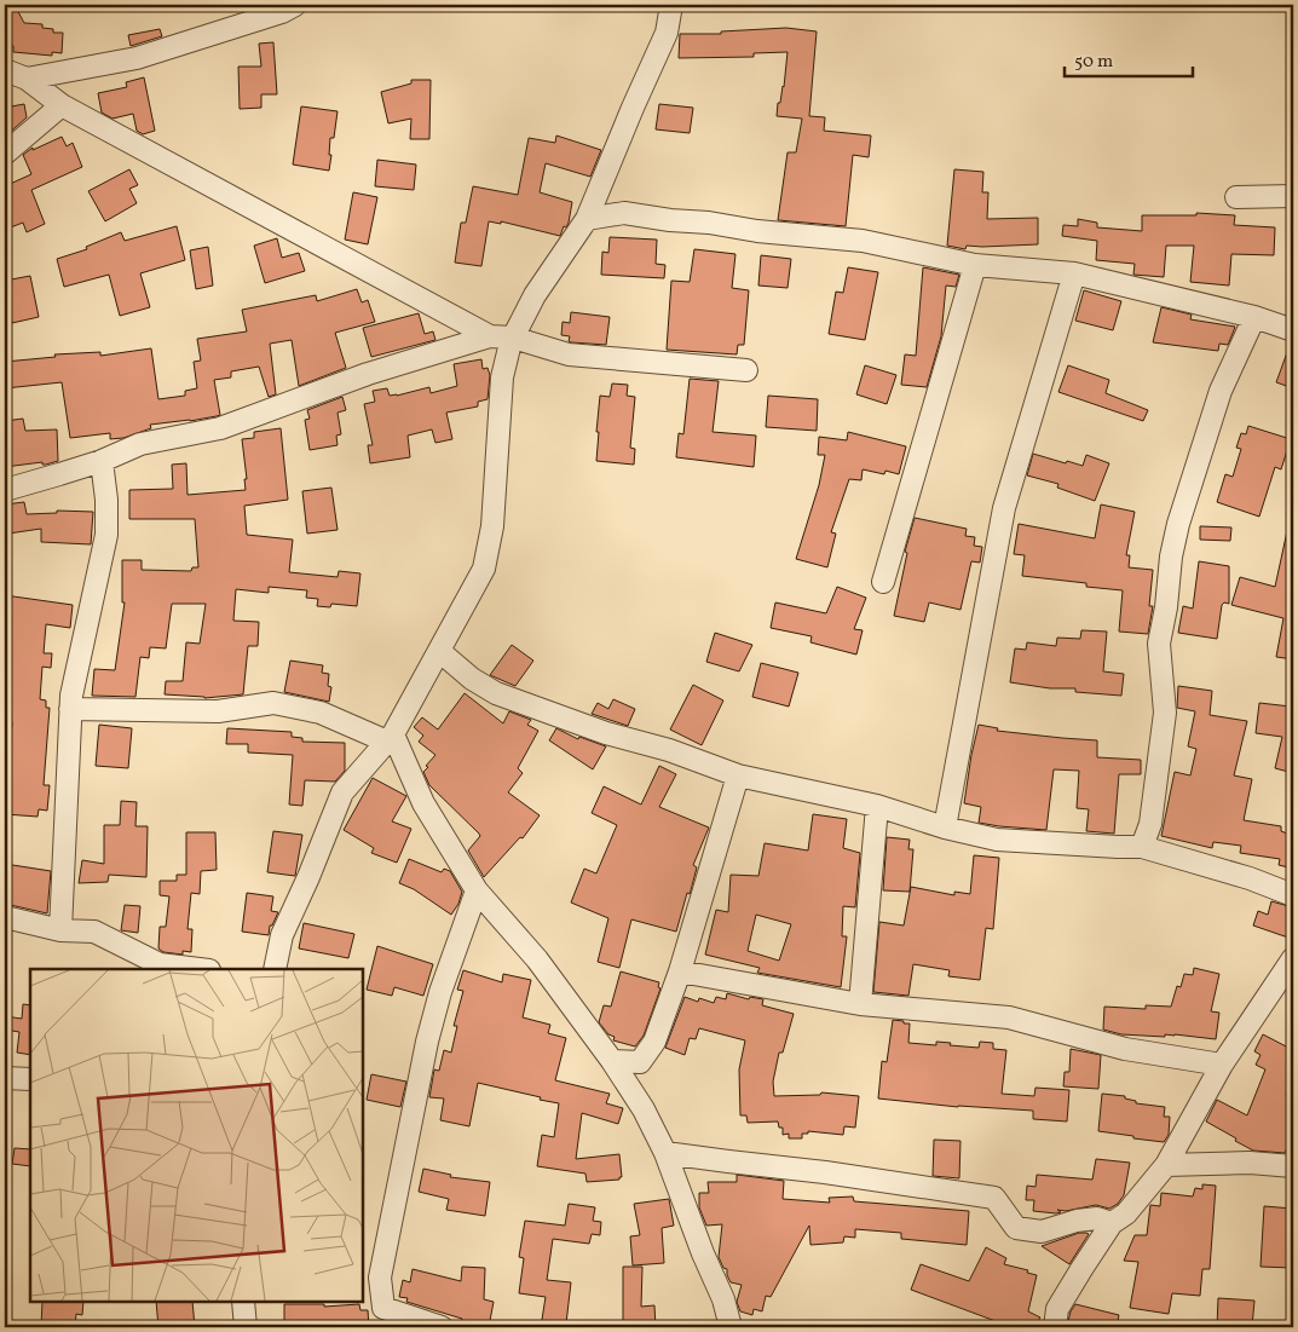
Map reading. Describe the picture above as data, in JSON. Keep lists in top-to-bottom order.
{
  "scale_bar": "50 m"
}
